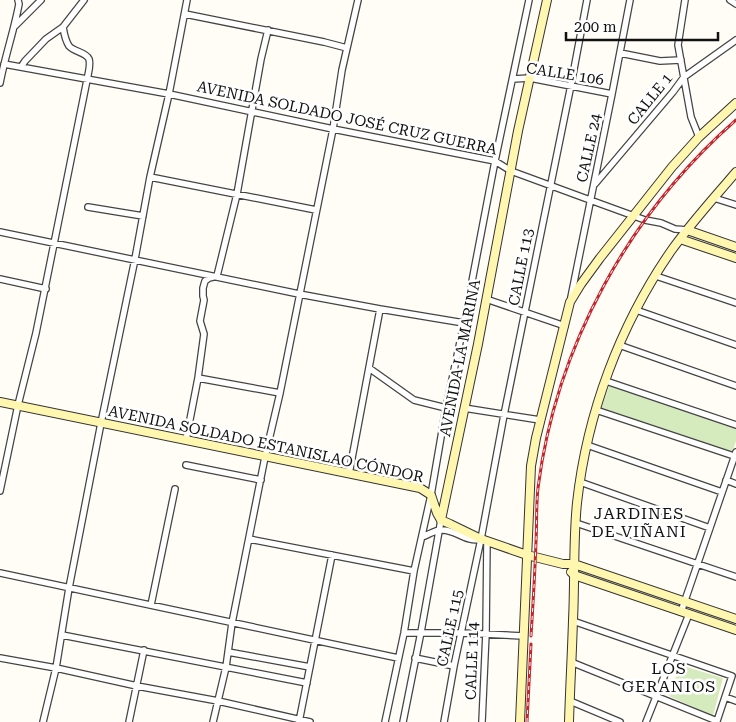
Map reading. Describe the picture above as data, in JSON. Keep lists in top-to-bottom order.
{
  "streets": {
    "street": [
      "CALLE 106",
      "CALLE 1",
      "AVENIDA SOLDADO JOSÉ CRUZ GUERRA",
      "CALLE 24",
      "CALLE 113",
      "AVENIDA LA MARINA",
      "AVENIDA SOLDADO ESTANISLAO CÓNDOR",
      "CALLE 115",
      "CALLE 114"
    ]
  },
  "crossings": [
    ["CALLE 106", "CALLE 24"],
    ["CALLE 106", "CALLE 113"],
    ["CALLE 106", "AVENIDA LA MARINA"],
    ["CALLE 1", "CALLE 24"],
    ["AVENIDA SOLDADO JOSÉ CRUZ GUERRA", "CALLE 24"],
    ["AVENIDA SOLDADO JOSÉ CRUZ GUERRA", "CALLE 113"],
    ["AVENIDA SOLDADO JOSÉ CRUZ GUERRA", "AVENIDA LA MARINA"],
    ["CALLE 113", "CALLE 115"],
    ["CALLE 113", "CALLE 114"],
    ["AVENIDA LA MARINA", "AVENIDA SOLDADO ESTANISLAO CÓNDOR"],
    ["CALLE 115", "CALLE 114"]
  ],
  "districts": ["JARDINES DE VIÑANI", "LOS GERANIOS"],
  "scale_bar": "200 m"
}
